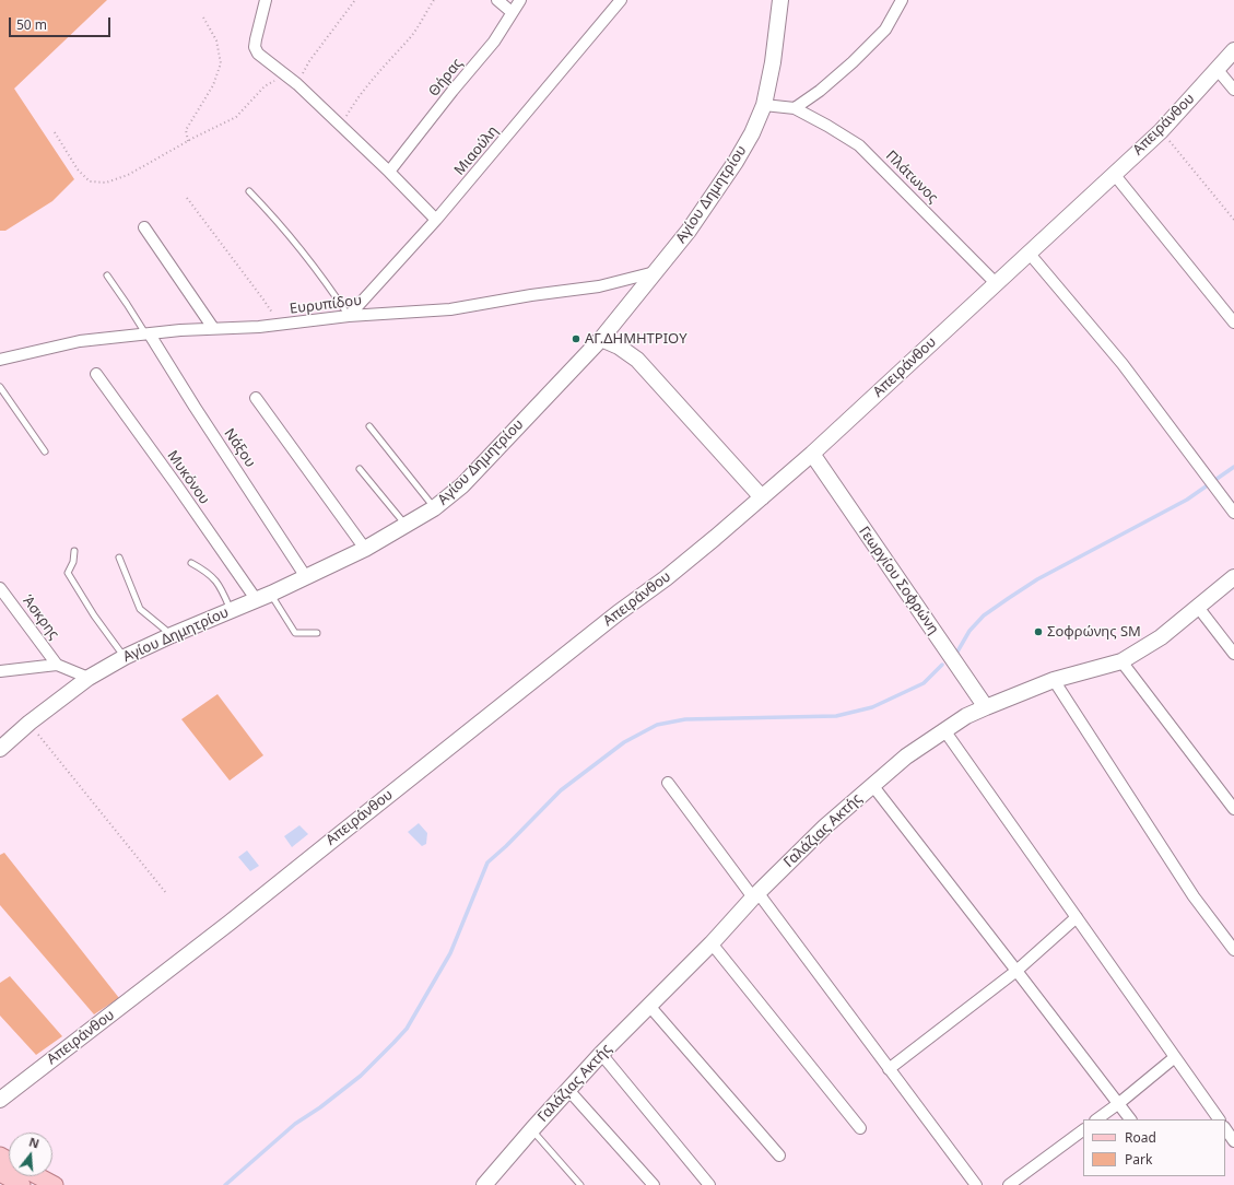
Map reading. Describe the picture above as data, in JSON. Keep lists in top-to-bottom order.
{
  "streets": {
    "street": [
      "Θήρας",
      "Απειράνθου",
      "Μιαούλη",
      "Πλάτωνος",
      "Αγίου Δημητρίου",
      "Ευρυπίδου",
      "Νάξου",
      "Μυκόνου",
      "Γεωργίου Σοφρώνη",
      "Άσκρης",
      "Γαλάζιας Ακτής"
    ]
  },
  "crossings": [
    ["Απειράνθου", "Πλάτωνος"],
    ["Απειράνθου", "Γεωργίου Σοφρώνη"],
    ["Μιαούλη", "Ευρυπίδου"],
    ["Αγίου Δημητρίου", "Ευρυπίδου"],
    ["Αγίου Δημητρίου", "Νάξου"],
    ["Αγίου Δημητρίου", "Μυκόνου"],
    ["Ευρυπίδου", "Νάξου"],
    ["Γεωργίου Σοφρώνη", "Γαλάζιας Ακτής"]
  ],
  "places": ["ΑΓ.ΔΗΜΗΤΡΙΟΥ", "Σοφρώνης SM"],
  "legend": ["Road", "Park"],
  "scale_bar": "50 m",
  "north": "top"
}
